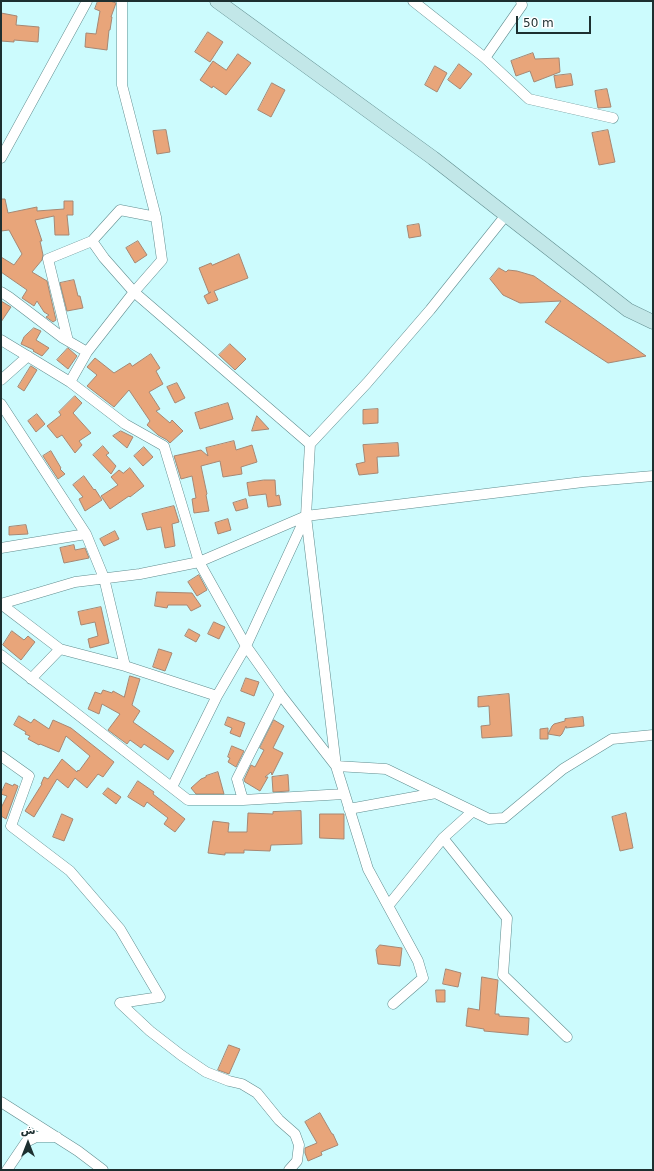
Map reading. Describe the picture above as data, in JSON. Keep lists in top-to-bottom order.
{
  "scale_bar": "50 m",
  "north": "top"
}
